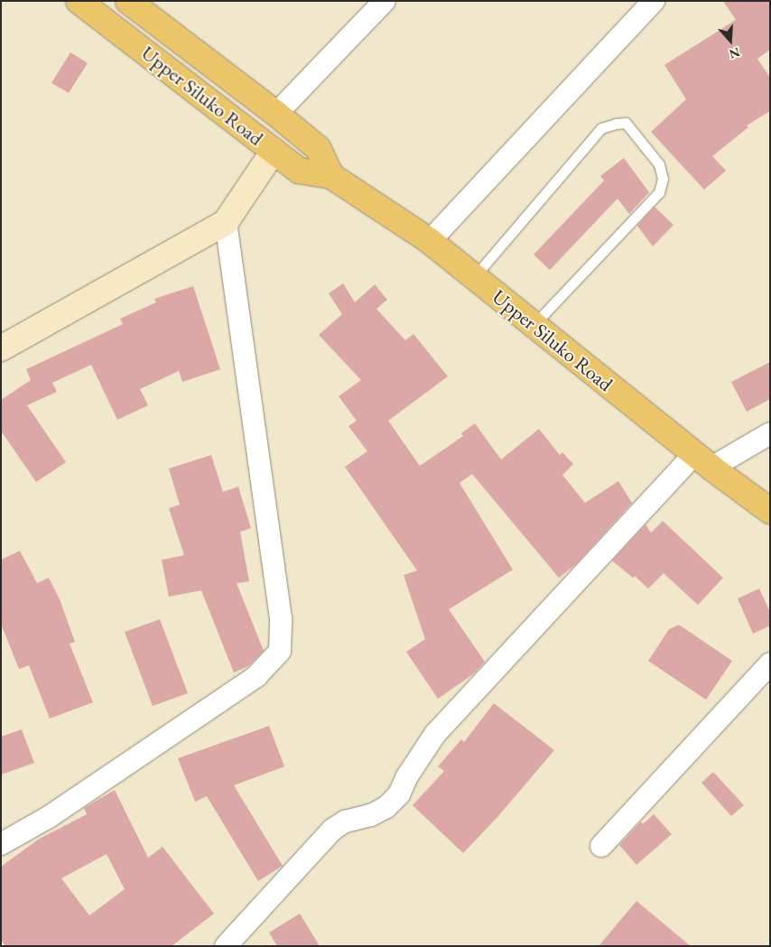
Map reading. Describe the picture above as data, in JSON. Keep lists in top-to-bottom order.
{
  "streets": {
    "main road": ["Upper Siluko Road"]
  },
  "north": "bottom"
}
